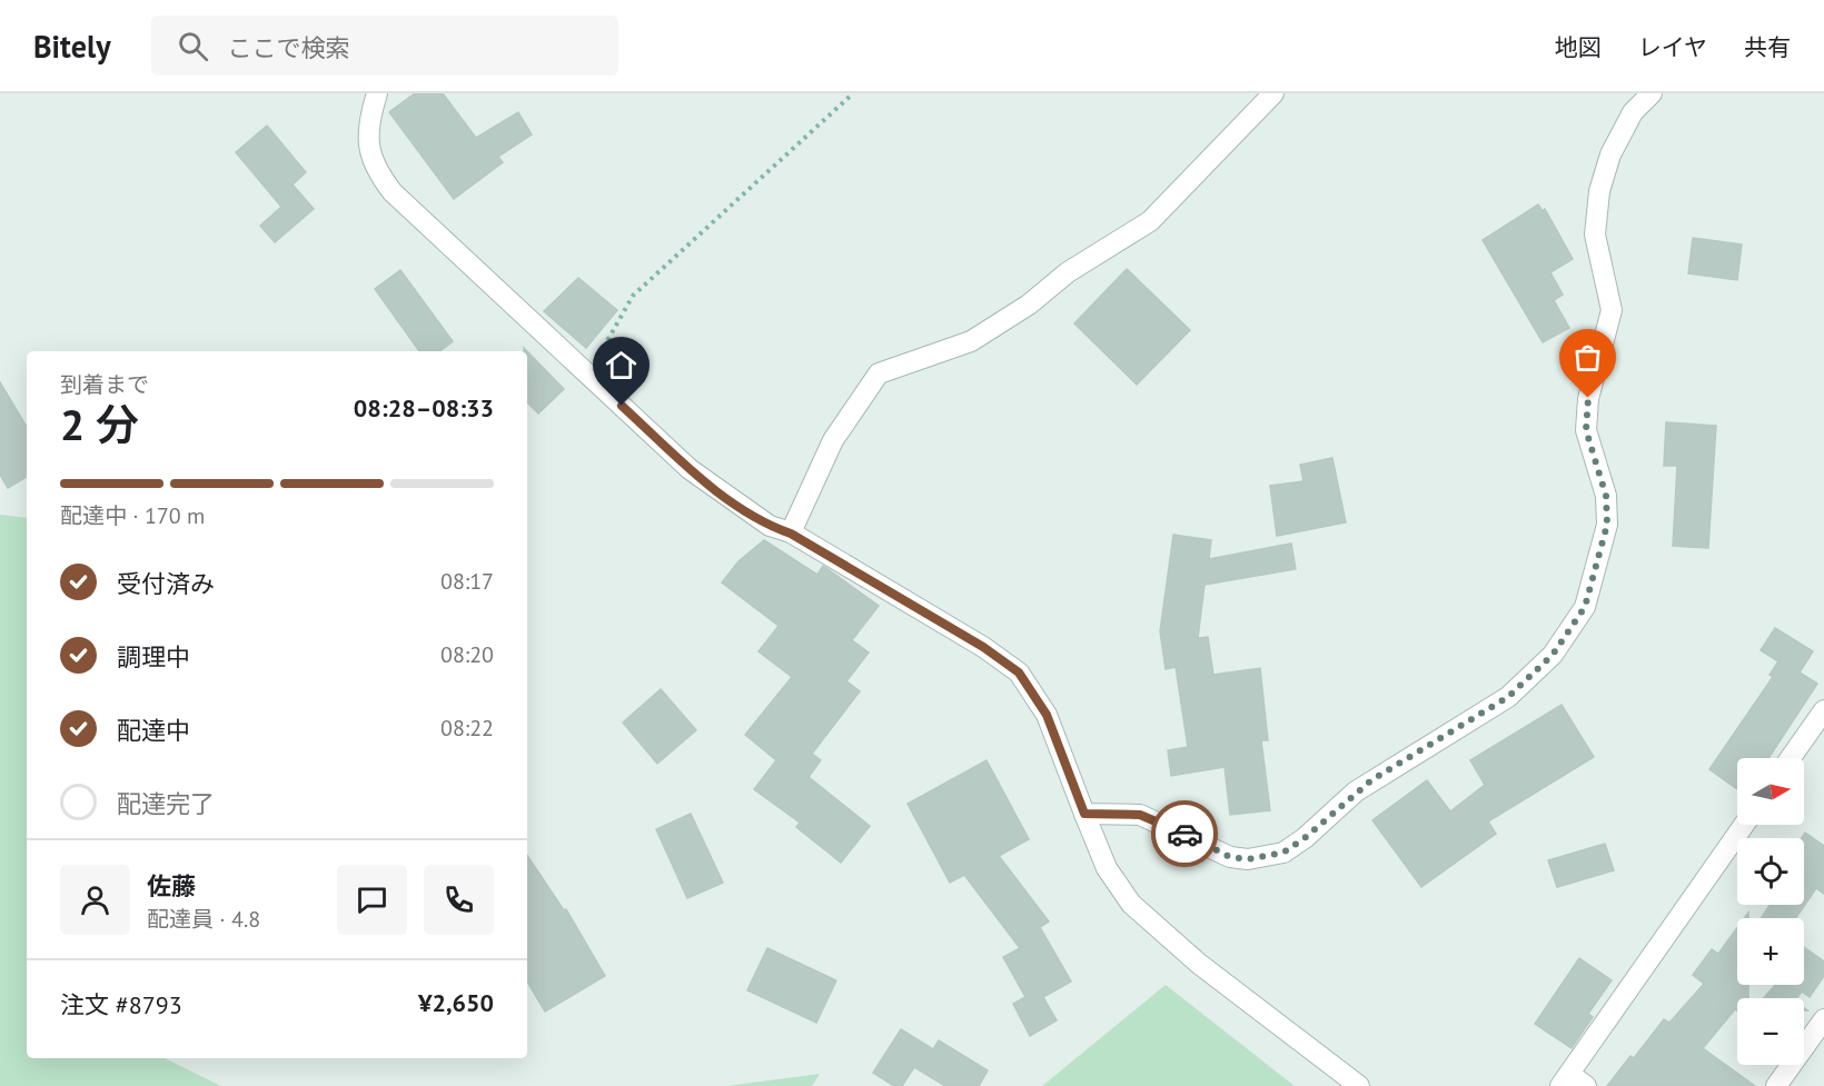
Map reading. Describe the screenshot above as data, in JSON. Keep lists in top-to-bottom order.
{
  "north": "right",
  "page": {
    "header": "Bitely",
    "search": "ここで検索",
    "nav": ["地図", "レイヤ", "共有"],
    "heading": ["2 分", "到着まで", "08:28–08:33"],
    "panel": [
      "佐藤",
      "配達員 · 4.8",
      "注文 #8793",
      "¥2,650"
    ],
    "bar": "配達中 · 170 m",
    "list": [
      ["受付済み", "08:17"],
      ["調理中", "08:20"],
      ["配達中", "08:22"],
      "配達完了"
    ],
    "map_buttons": ["+", "−"]
  }
}
